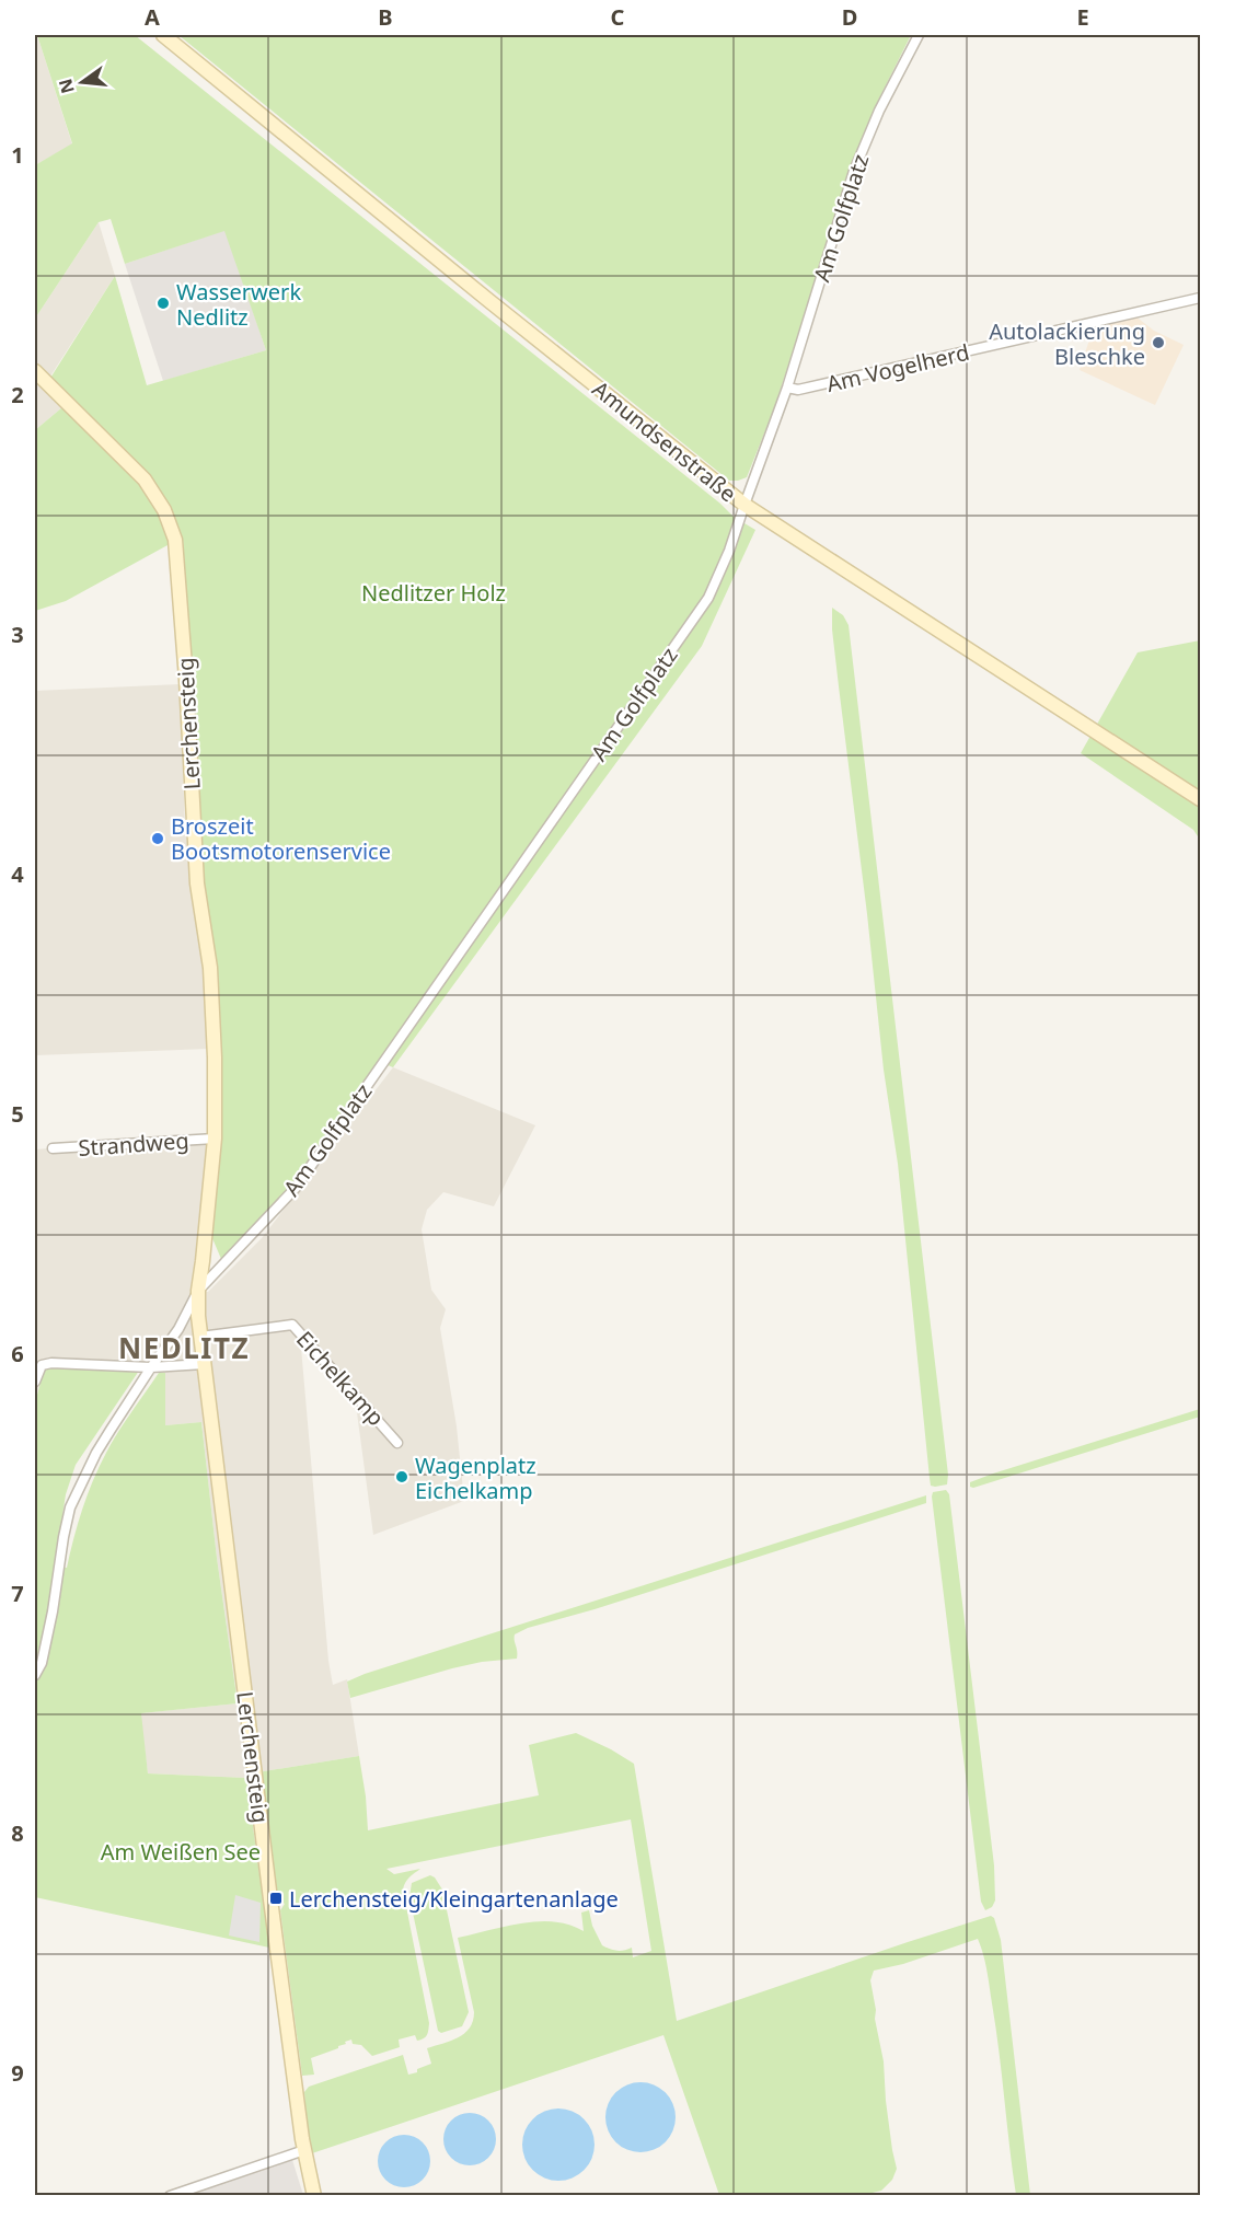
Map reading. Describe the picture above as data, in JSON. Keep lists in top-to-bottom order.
{
  "streets": {
    "street": [
      "Am Golfplatz",
      "Am Vogelherd",
      "Amundsenstraße",
      "Lerchensteig",
      "Strandweg",
      "Eichelkamp"
    ]
  },
  "crossings": [
    ["Am Golfplatz", "Am Vogelherd"],
    ["Am Golfplatz", "Amundsenstraße"],
    ["Am Golfplatz", "Lerchensteig"],
    ["Lerchensteig", "Strandweg"],
    ["Lerchensteig", "Eichelkamp"]
  ],
  "districts": ["NEDLITZ"],
  "parks": ["Nedlitzer Holz", "Am Weißen See"],
  "places": {
    "other": [
      "Wasserwerk Nedlitz",
      "Autolackierung Bleschke",
      "Broszeit Bootsmotorenservice",
      "Wagenplatz Eichelkamp"
    ],
    "transit": ["Lerchensteig/Kleingartenanlage"]
  },
  "north": "left",
  "grid": {
    "columns": [
      "A",
      "B",
      "C",
      "D",
      "E"
    ],
    "rows": [
      "1",
      "2",
      "3",
      "4",
      "5",
      "6",
      "7",
      "8",
      "9"
    ]
  }
}
